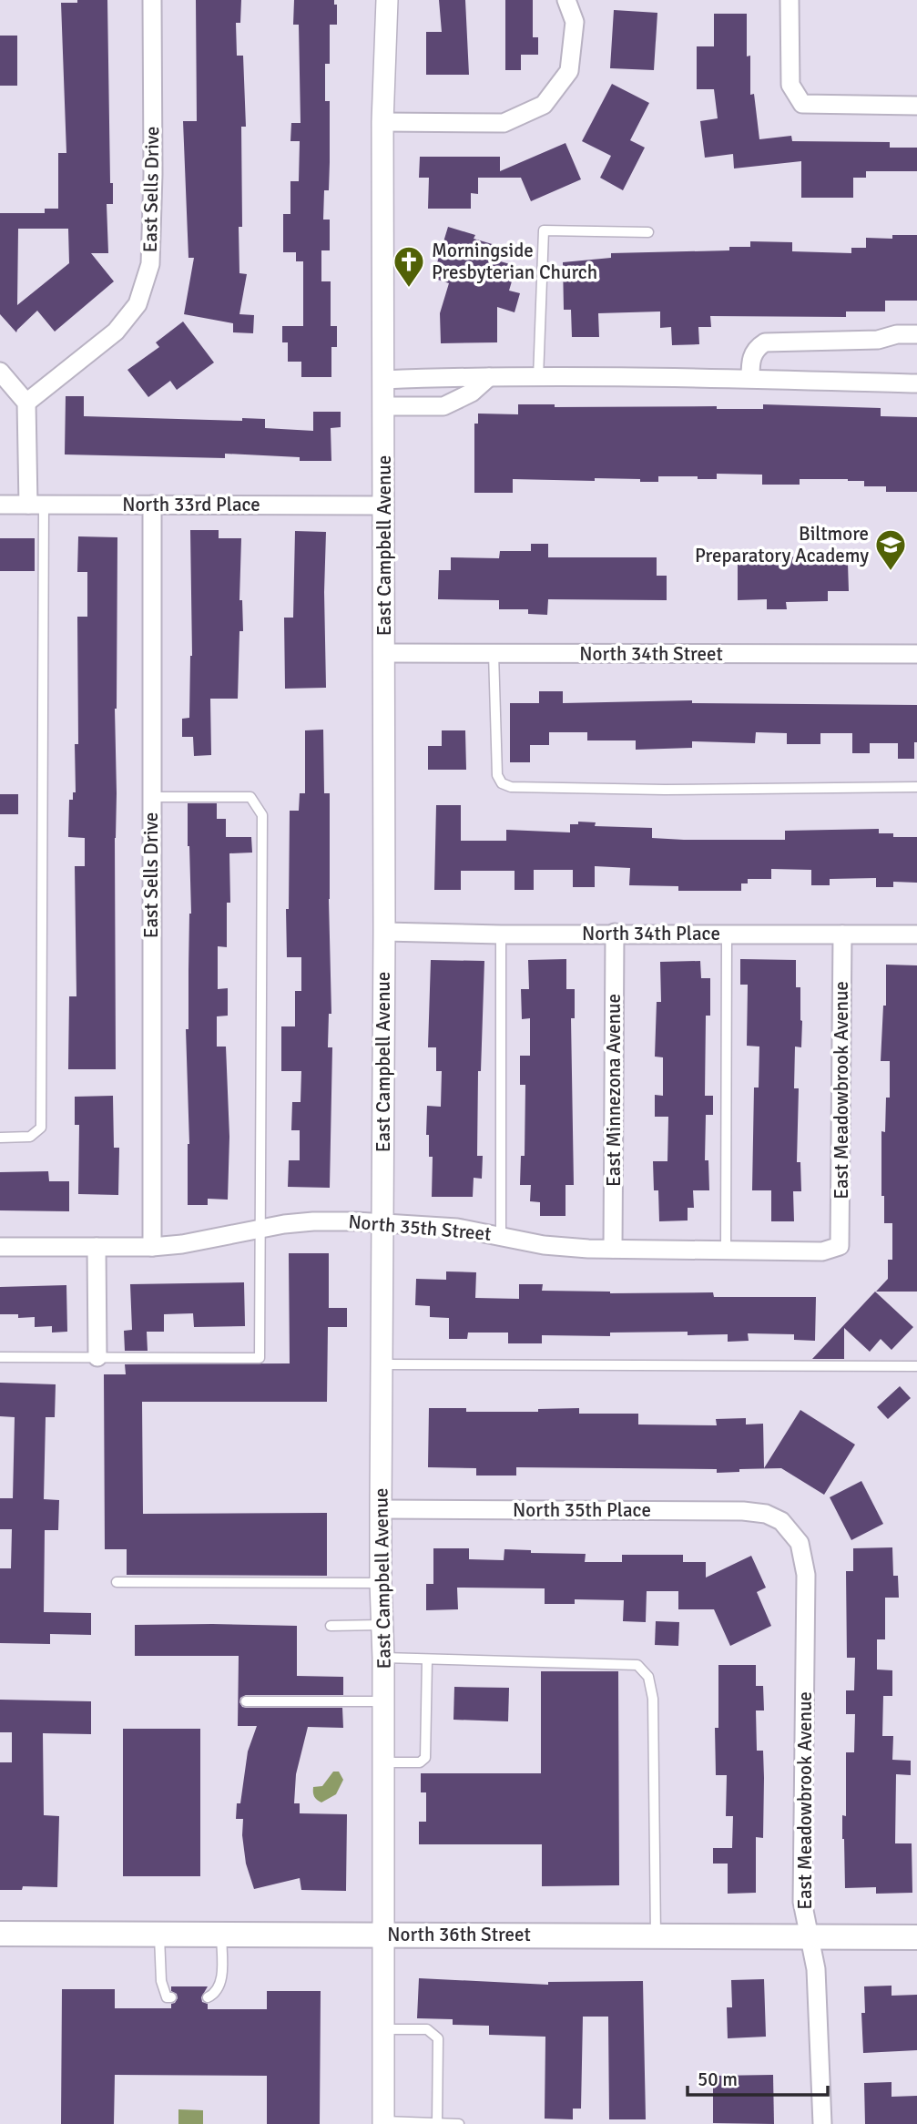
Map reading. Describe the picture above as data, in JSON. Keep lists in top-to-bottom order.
{
  "streets": {
    "main road": ["North 36th Street"],
    "street": [
      "East Sells Drive",
      "North 33rd Place",
      "East Campbell Avenue",
      "North 34th Street",
      "North 34th Place",
      "East Minnezona Avenue",
      "East Meadowbrook Avenue",
      "North 35th Street",
      "North 35th Place"
    ]
  },
  "crossings": [
    ["East Sells Drive", "North 33rd Place"],
    ["East Sells Drive", "North 35th Street"],
    ["North 33rd Place", "East Campbell Avenue"],
    ["East Campbell Avenue", "North 34th Street"],
    ["East Campbell Avenue", "North 34th Place"],
    ["East Campbell Avenue", "North 35th Street"],
    ["East Campbell Avenue", "North 35th Place"],
    ["East Campbell Avenue", "North 36th Street"],
    ["North 34th Place", "East Minnezona Avenue"],
    ["North 34th Place", "East Meadowbrook Avenue"],
    ["East Minnezona Avenue", "North 35th Street"],
    ["East Meadowbrook Avenue", "North 35th Street"],
    ["East Meadowbrook Avenue", "North 35th Place"],
    ["East Meadowbrook Avenue", "North 36th Street"]
  ],
  "places": {
    "church": ["Morningside Presbyterian Church"],
    "school or university": ["Biltmore Preparatory Academy"]
  },
  "scale_bar": "50 m"
}
